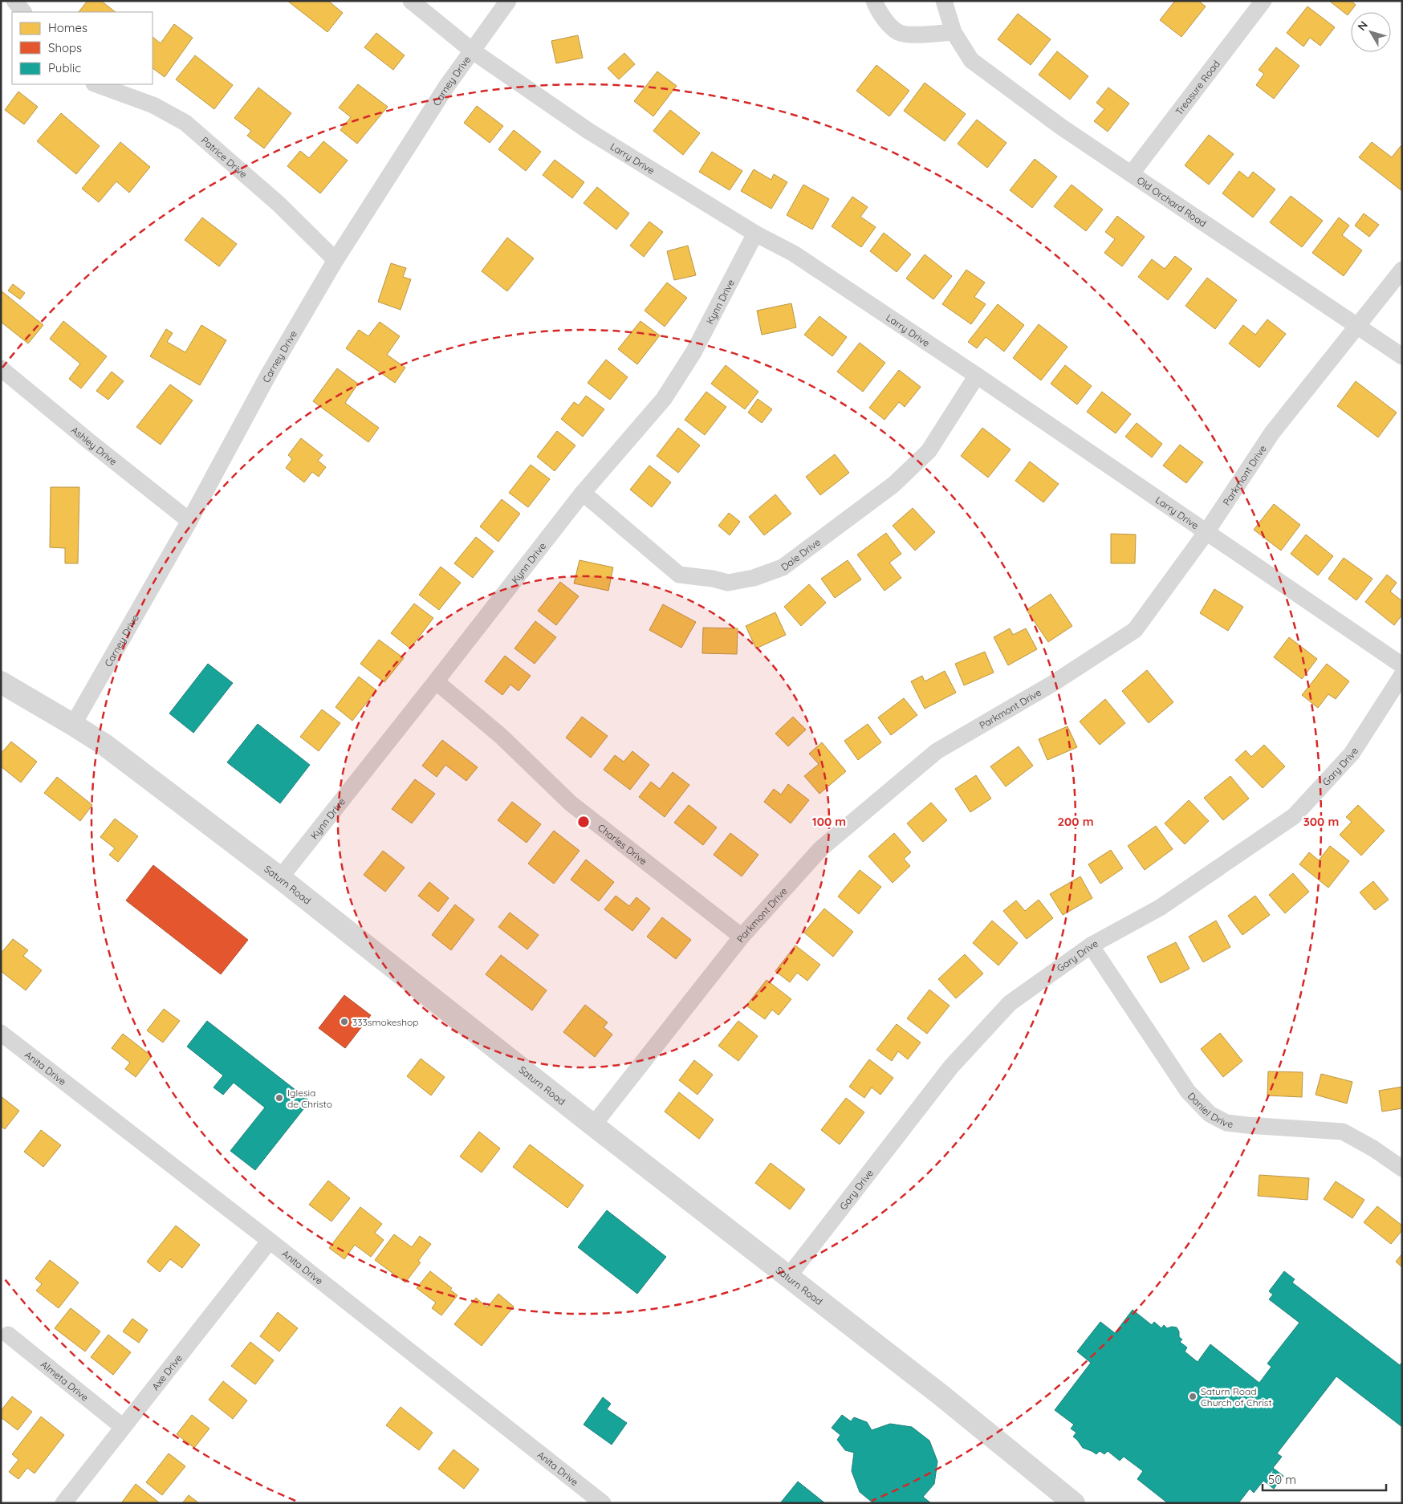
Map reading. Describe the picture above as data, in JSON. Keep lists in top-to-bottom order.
{
  "streets": {
    "street": [
      "Carney Drive",
      "Treasure Road",
      "Patrice Drive",
      "Larry Drive",
      "Old Orchard Road",
      "Kynn Drive",
      "Ashley Drive",
      "Parkmont Drive",
      "Dale Drive",
      "Gary Drive",
      "Charles Drive",
      "Saturn Road",
      "Anita Drive",
      "Daniel Drive",
      "Axe Drive",
      "Almeta Drive"
    ]
  },
  "crossings": [
    ["Carney Drive", "Patrice Drive"],
    ["Carney Drive", "Larry Drive"],
    ["Carney Drive", "Ashley Drive"],
    ["Carney Drive", "Saturn Road"],
    ["Treasure Road", "Old Orchard Road"],
    ["Larry Drive", "Kynn Drive"],
    ["Larry Drive", "Parkmont Drive"],
    ["Larry Drive", "Dale Drive"],
    ["Old Orchard Road", "Parkmont Drive"],
    ["Kynn Drive", "Dale Drive"],
    ["Kynn Drive", "Charles Drive"],
    ["Kynn Drive", "Saturn Road"],
    ["Parkmont Drive", "Charles Drive"],
    ["Parkmont Drive", "Saturn Road"],
    ["Gary Drive", "Saturn Road"],
    ["Gary Drive", "Daniel Drive"],
    ["Anita Drive", "Axe Drive"],
    ["Axe Drive", "Almeta Drive"]
  ],
  "places": ["333smokeshop", "Iglesia de Christo", "Saturn Road Church of Christ"],
  "legend": ["Homes", "Shops", "Public"],
  "scale_bar": "50 m",
  "north": "top left",
  "rings": ["100 m", "200 m", "300 m"]
}
